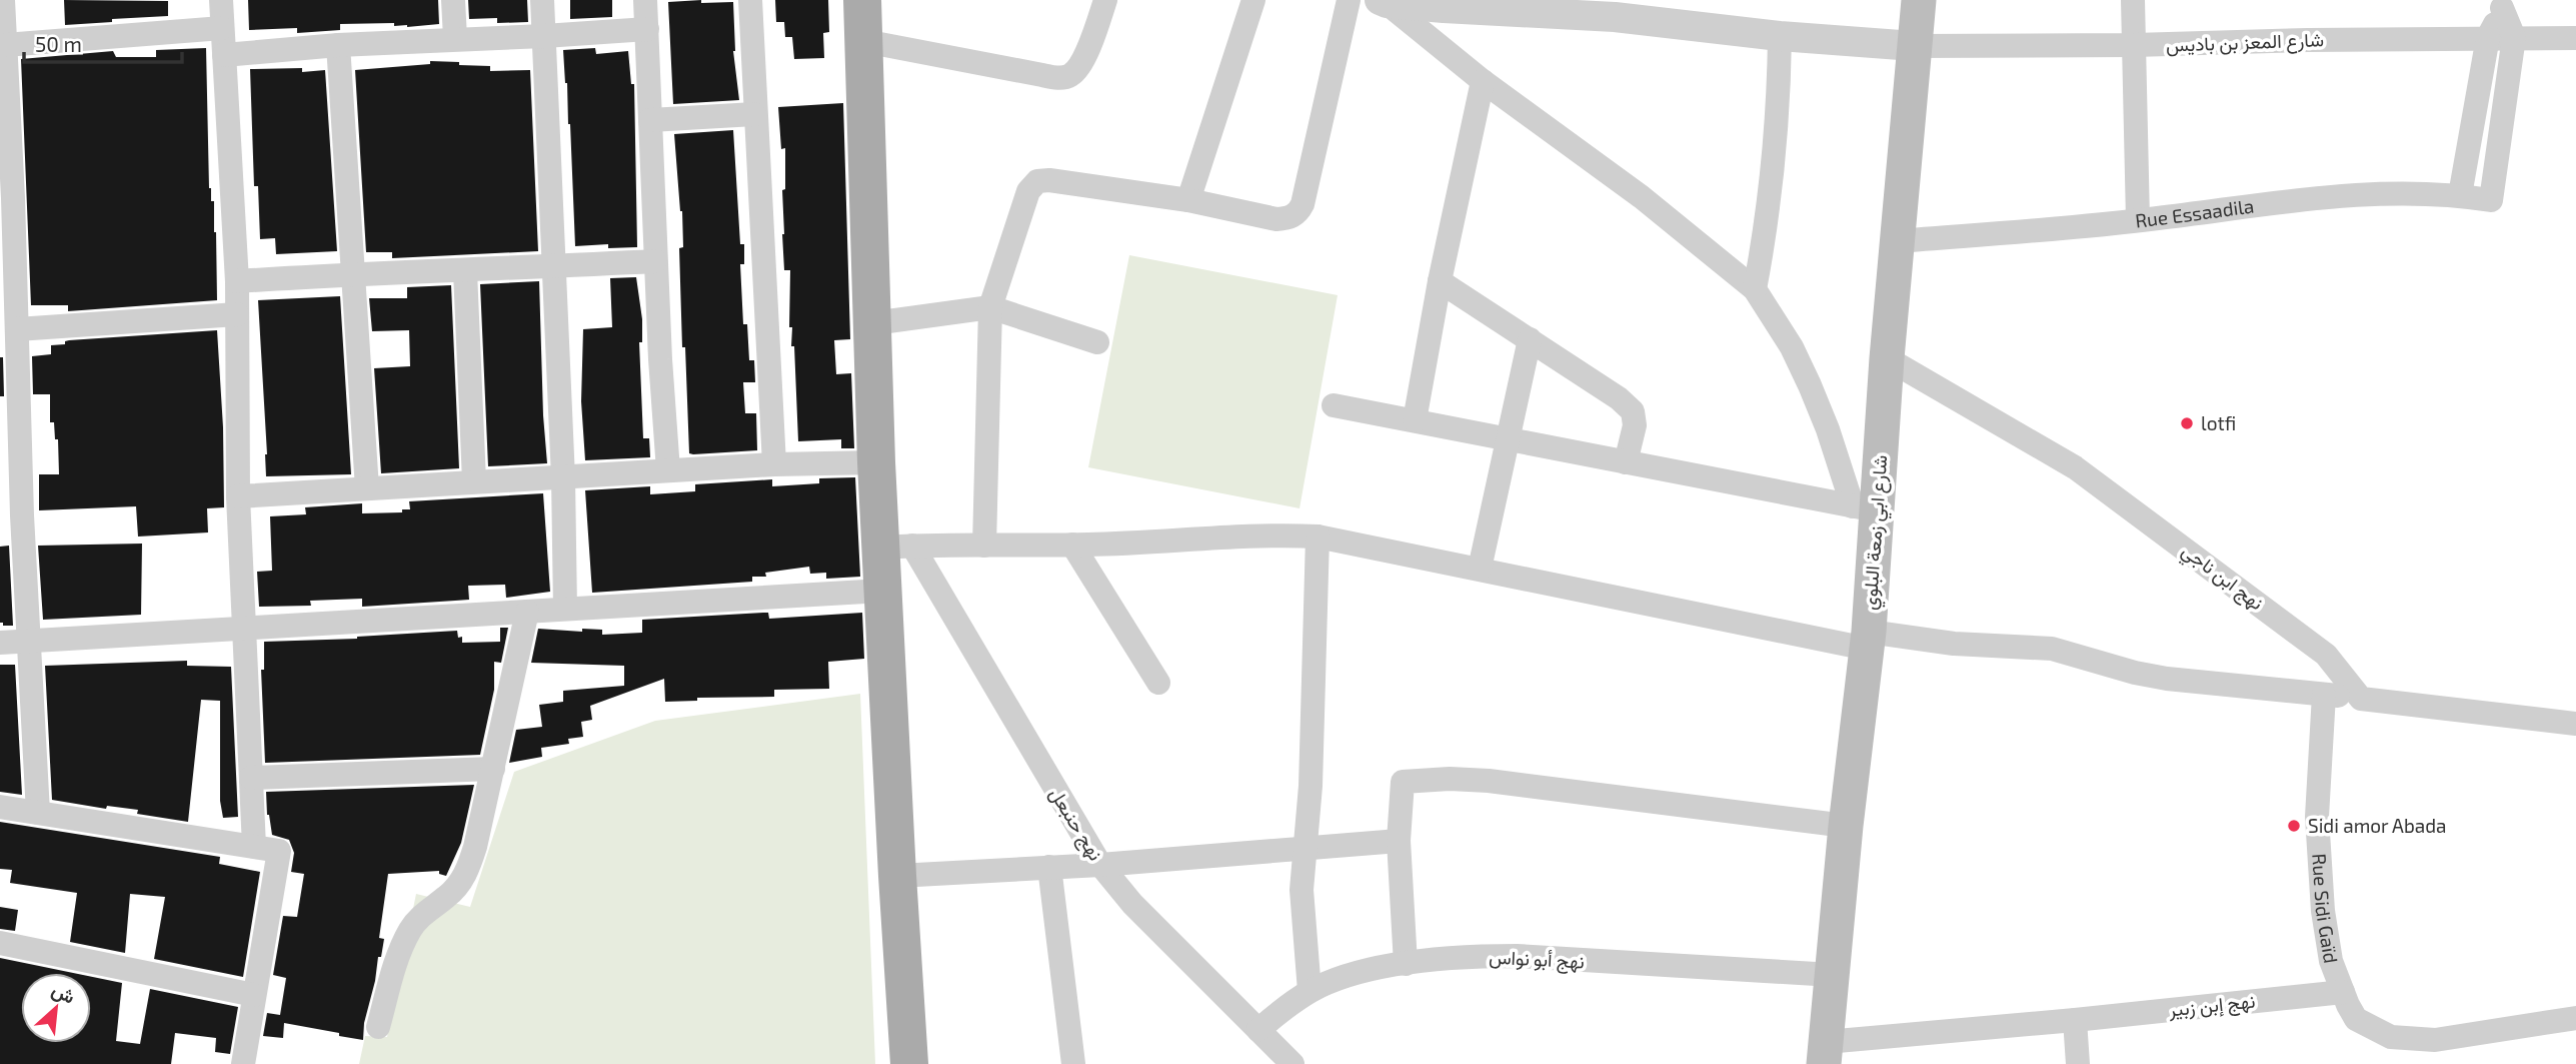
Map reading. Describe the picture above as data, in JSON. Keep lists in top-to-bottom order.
{
  "streets": {
    "main road": ["شارع ابي زمعة البلوي"],
    "street": [
      "شارع المعز بن باديس",
      "Rue Essaadila",
      "نهج ابن ناجي",
      "نهج حنبعل",
      "Rue Sidi Gaïd",
      "نهج أبو نواس",
      "نهج إبن زبير"
    ]
  },
  "crossings": [
    ["شارع المعز بن باديس", "Rue Essaadila"],
    ["شارع المعز بن باديس", "شارع ابي زمعة البلوي"],
    ["Rue Essaadila", "شارع ابي زمعة البلوي"],
    ["شارع ابي زمعة البلوي", "نهج ابن ناجي"],
    ["شارع ابي زمعة البلوي", "نهج أبو نواس"],
    ["شارع ابي زمعة البلوي", "نهج إبن زبير"],
    ["نهج حنبعل", "نهج أبو نواس"],
    ["Rue Sidi Gaïd", "نهج إبن زبير"]
  ],
  "places": ["lotfi", "Sidi amor Abada"],
  "scale_bar": "50 m",
  "north": "top right"
}
